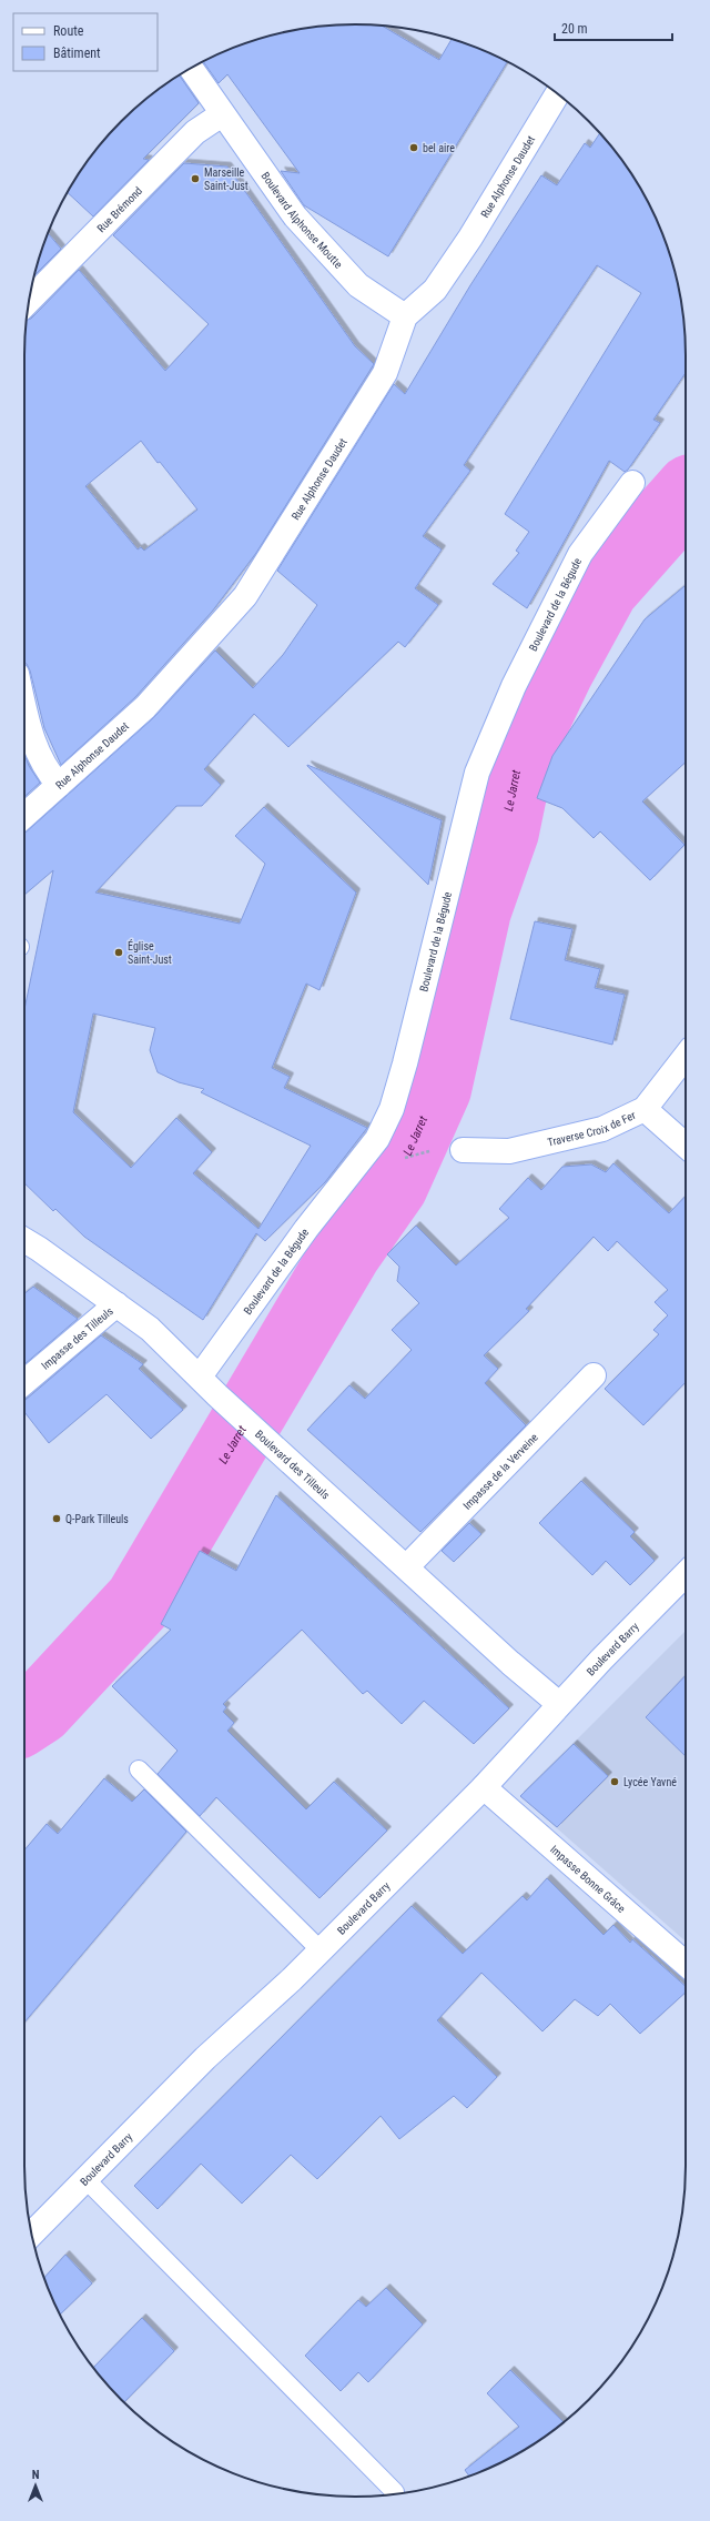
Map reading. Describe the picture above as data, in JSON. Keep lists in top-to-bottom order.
{
  "streets": {
    "street": [
      "Rue Alphonse Daudet",
      "Rue Brémond",
      "Boulevard Alphonse Moutte",
      "Boulevard de la Bégude",
      "Traverse Croix de Fer",
      "Impasse des Tilleuls",
      "Boulevard des Tilleuls",
      "Impasse de la Verveine",
      "Boulevard Barry",
      "Impasse Bonne Grâce"
    ]
  },
  "crossings": [
    ["Rue Alphonse Daudet", "Boulevard Alphonse Moutte"],
    ["Rue Brémond", "Boulevard Alphonse Moutte"],
    ["Boulevard de la Bégude", "Boulevard des Tilleuls"],
    ["Impasse des Tilleuls", "Boulevard des Tilleuls"],
    ["Boulevard des Tilleuls", "Impasse de la Verveine"],
    ["Boulevard des Tilleuls", "Boulevard Barry"],
    ["Boulevard Barry", "Impasse Bonne Grâce"]
  ],
  "water": ["Le Jarret"],
  "places": [
    "bel aire",
    "Marseille Saint-Just",
    "Église Saint-Just",
    "Q-Park Tilleuls",
    "Lycée Yavné"
  ],
  "legend": ["Route", "Bâtiment"],
  "scale_bar": "20 m",
  "north": "top"
}
